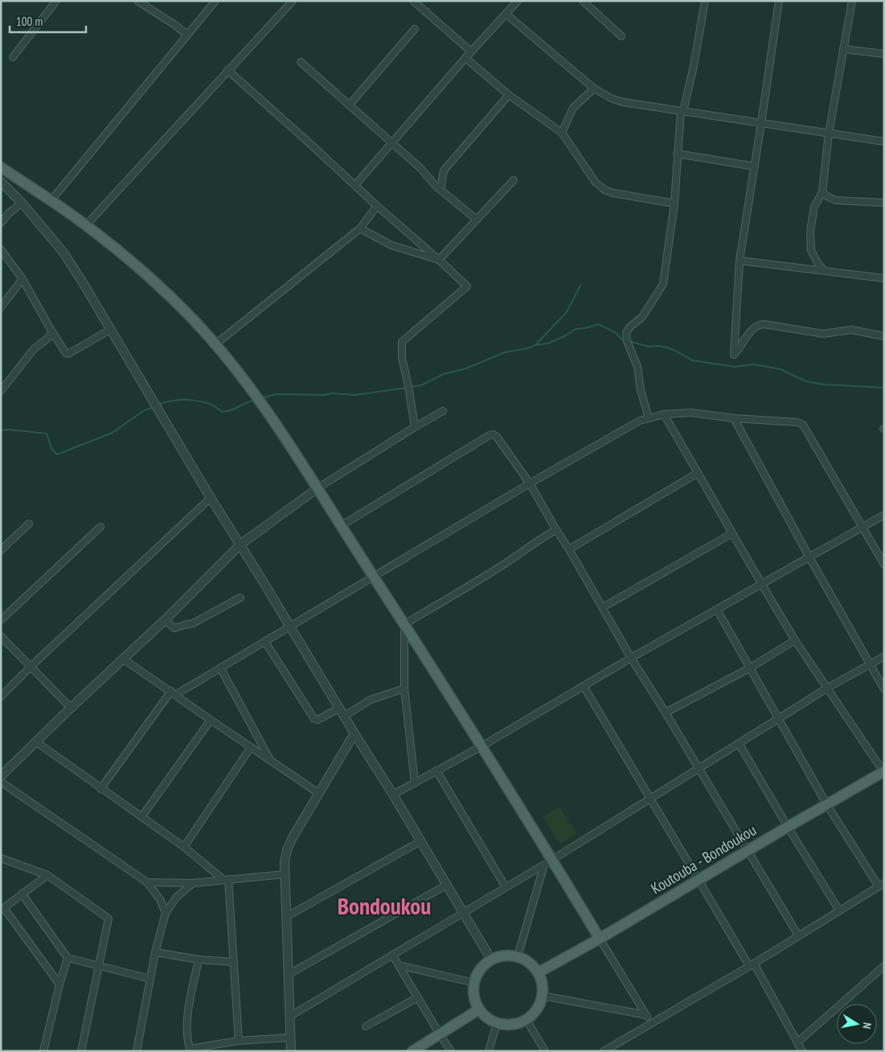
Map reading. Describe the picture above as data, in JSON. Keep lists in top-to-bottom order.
{
  "streets": {
    "main road": ["Koutouba - Bondoukou"]
  },
  "districts": ["Bondoukou"],
  "scale_bar": "100 m",
  "north": "right"
}
